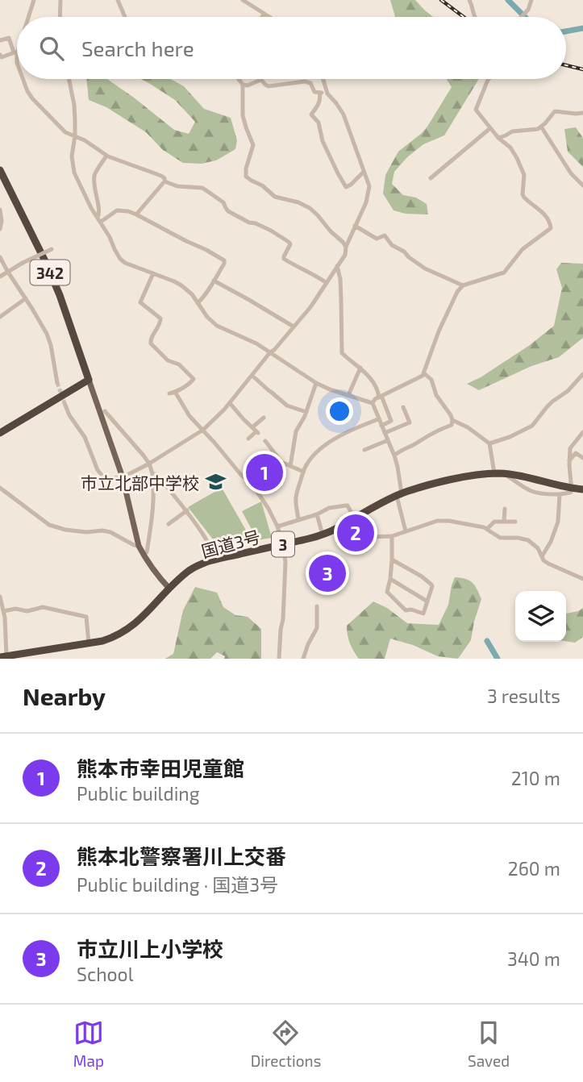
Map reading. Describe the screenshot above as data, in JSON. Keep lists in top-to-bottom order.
{
  "streets": {
    "highway": ["342", "国道3号", "3"]
  },
  "crossings": [
    ["342", "国道3号"]
  ],
  "places": {
    "school or university": ["市立北部中学校"]
  },
  "page": {
    "search": "Search here",
    "pins": ["1", "2", "3"],
    "heading": ["Nearby", "3 results"],
    "list": [
      {
        "mark": "1",
        "name": "熊本市幸田児童館",
        "note": "Public building",
        "value": "210 m"
      },
      {
        "mark": "2",
        "name": "熊本北警察署川上交番",
        "note": "Public building · 国道3号",
        "value": "260 m"
      },
      {
        "mark": "3",
        "name": "市立川上小学校",
        "note": "School",
        "value": "340 m"
      }
    ],
    "nav": ["Map", "Directions", "Saved"]
  }
}
